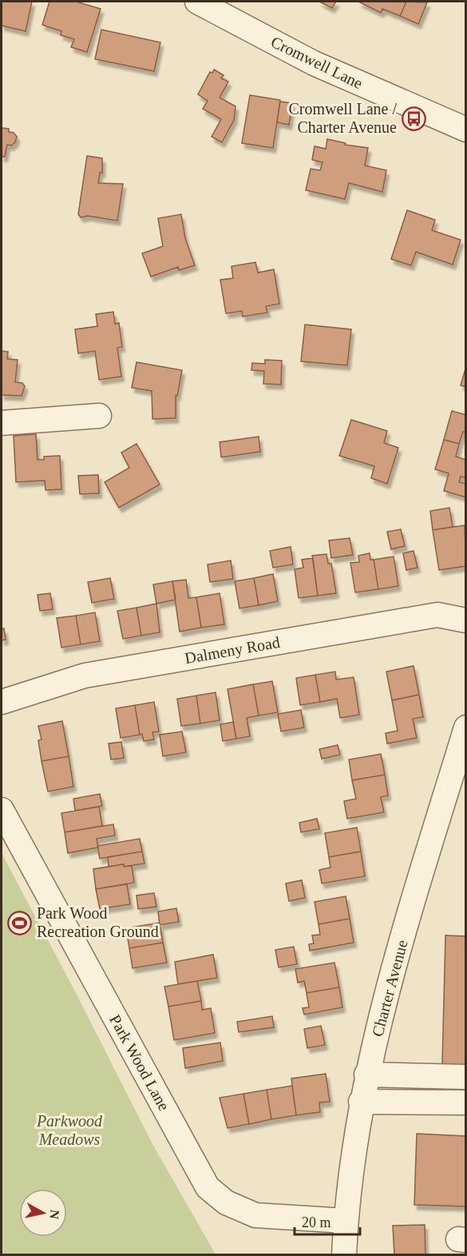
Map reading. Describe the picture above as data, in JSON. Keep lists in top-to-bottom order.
{
  "streets": {
    "street": [
      "Cromwell Lane",
      "Dalmeny Road",
      "Charter Avenue",
      "Park Wood Lane"
    ]
  },
  "crossings": [
    ["Charter Avenue", "Park Wood Lane"]
  ],
  "parks": ["Parkwood Meadows"],
  "places": {
    "bus stop": ["Cromwell Lane / Charter Avenue"],
    "sports": ["Park Wood Recreation Ground"]
  },
  "scale_bar": "20 m",
  "north": "right"
}
